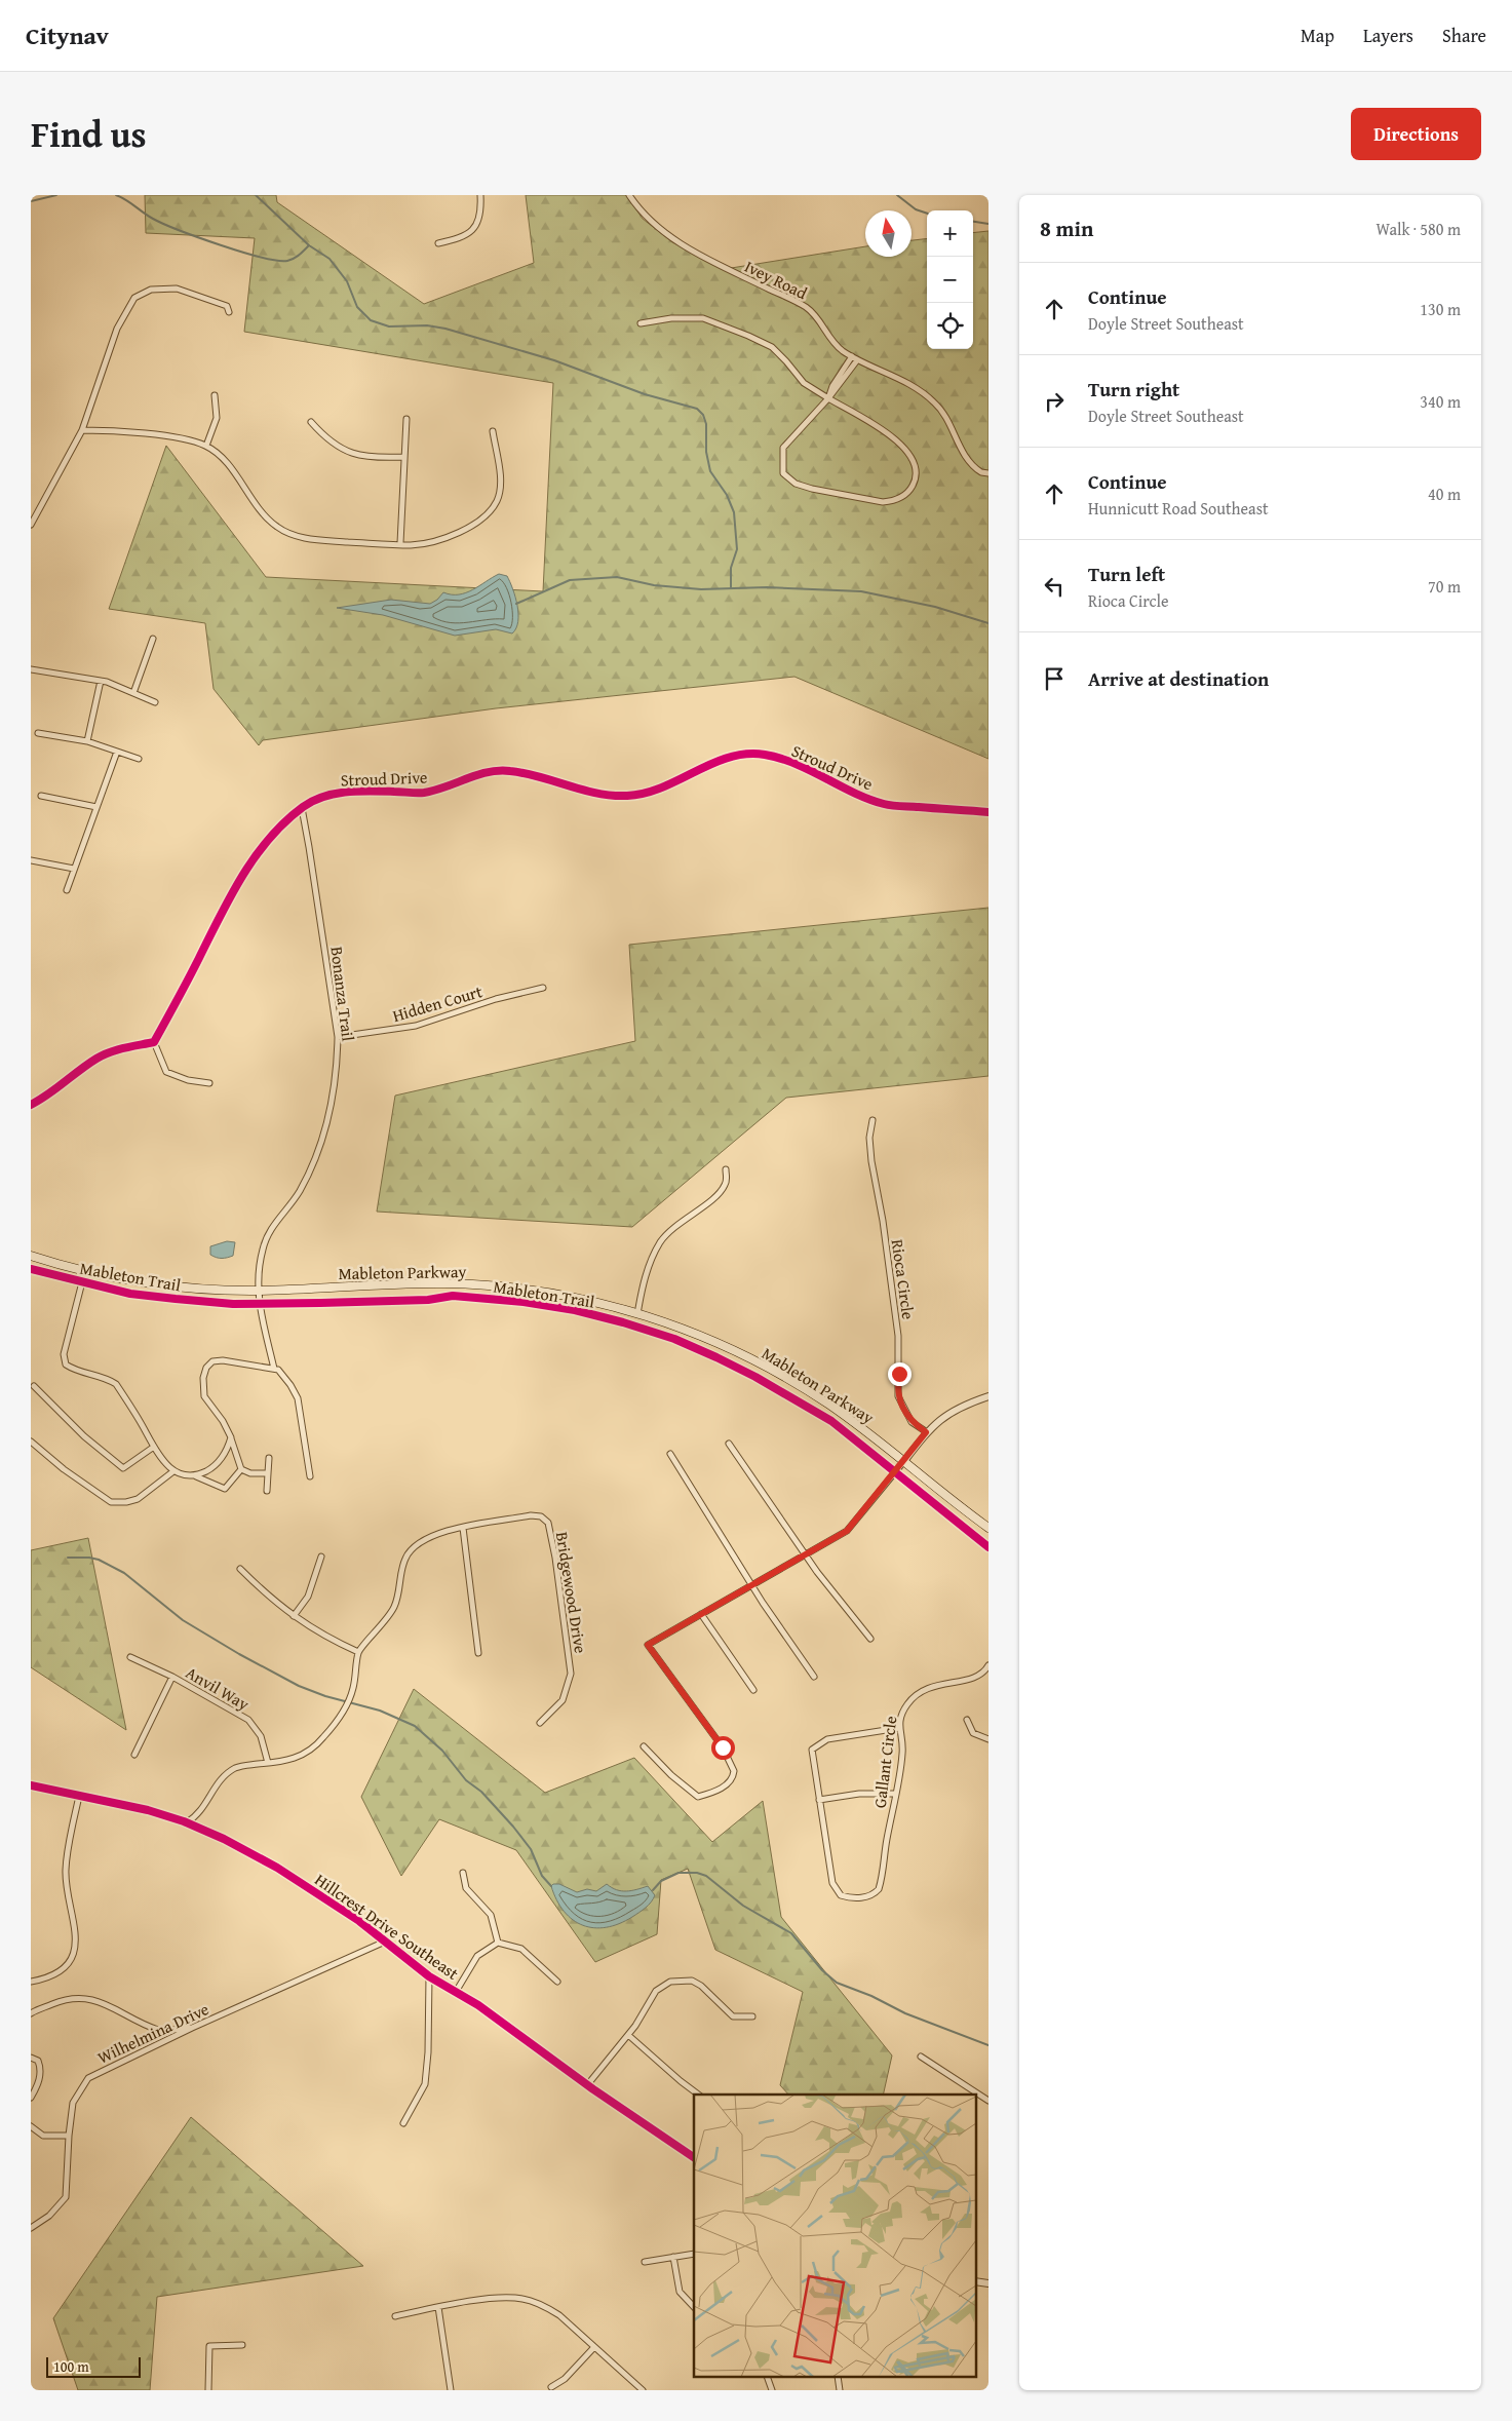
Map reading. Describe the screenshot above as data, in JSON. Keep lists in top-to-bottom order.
{
  "streets": {
    "main road": ["Mableton Parkway"],
    "street": [
      "Ivey Road",
      "Stroud Drive",
      "Bonanza Trail",
      "Hidden Court",
      "Rioca Circle",
      "Bridgewood Drive",
      "Anvil Way",
      "Gallant Circle",
      "Hillcrest Drive Southeast",
      "Wilhelmina Drive"
    ],
    "cycle path": ["Mableton Trail"]
  },
  "crossings": [
    ["Stroud Drive", "Bonanza Trail"],
    ["Bonanza Trail", "Hidden Court"],
    ["Bonanza Trail", "Mableton Parkway"],
    ["Hillcrest Drive Southeast", "Wilhelmina Drive"]
  ],
  "scale_bar": "100 m",
  "north": "top",
  "page": {
    "header": "Citynav",
    "nav": ["Map", "Layers", "Share"],
    "title": "Find us",
    "buttons": "Directions",
    "heading": ["8 min", "Walk · 580 m"],
    "map_buttons": ["+", "−"],
    "list": [
      ["Continue", "Doyle Street Southeast", "130 m"],
      ["Turn right", "Doyle Street Southeast", "340 m"],
      ["Continue", "Hunnicutt Road Southeast", "40 m"],
      ["Turn left", "Rioca Circle", "70 m"],
      "Arrive at destination"
    ],
    "scale": "100 m"
  }
}
